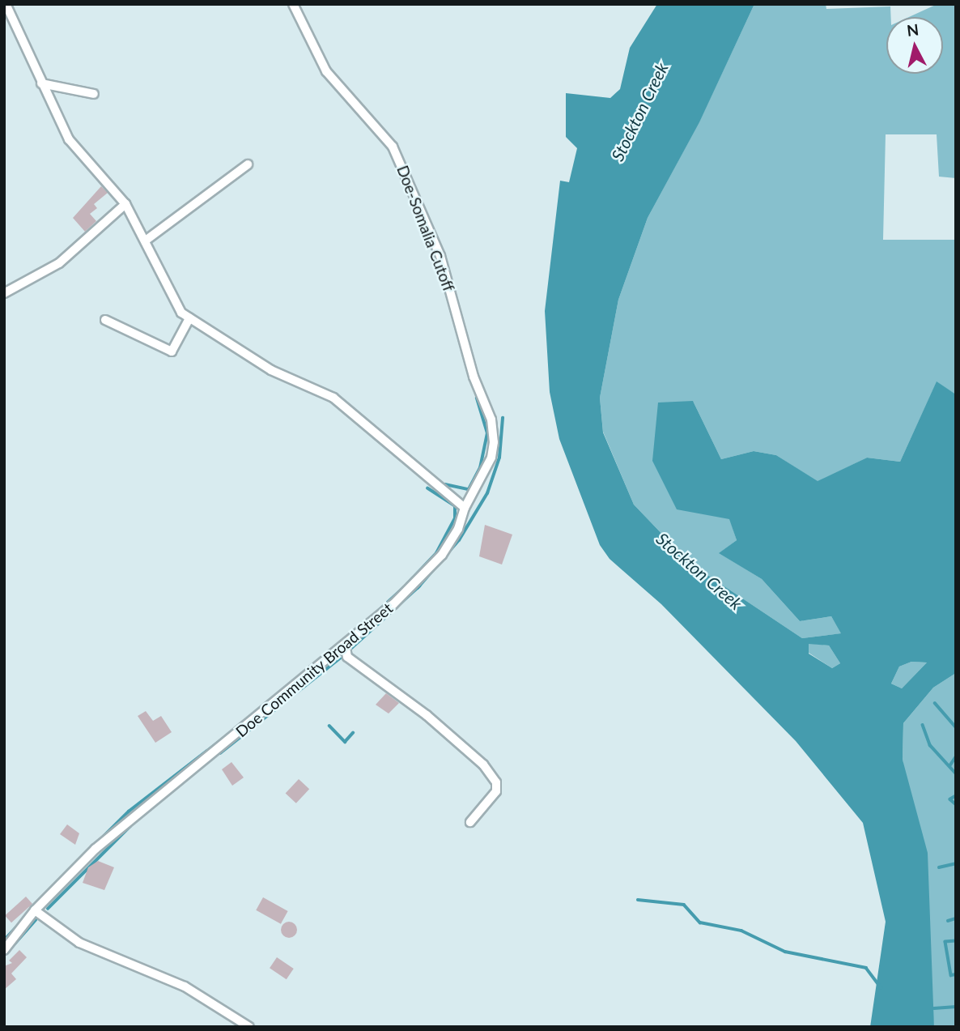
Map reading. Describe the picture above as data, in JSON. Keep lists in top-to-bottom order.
{
  "streets": {
    "street": ["Doe-Somalia Cutoff", "Doe Community Broad Street"]
  },
  "crossings": [
    ["Doe-Somalia Cutoff", "Doe Community Broad Street"]
  ],
  "water": ["Stockton Creek"],
  "north": "top"
}
